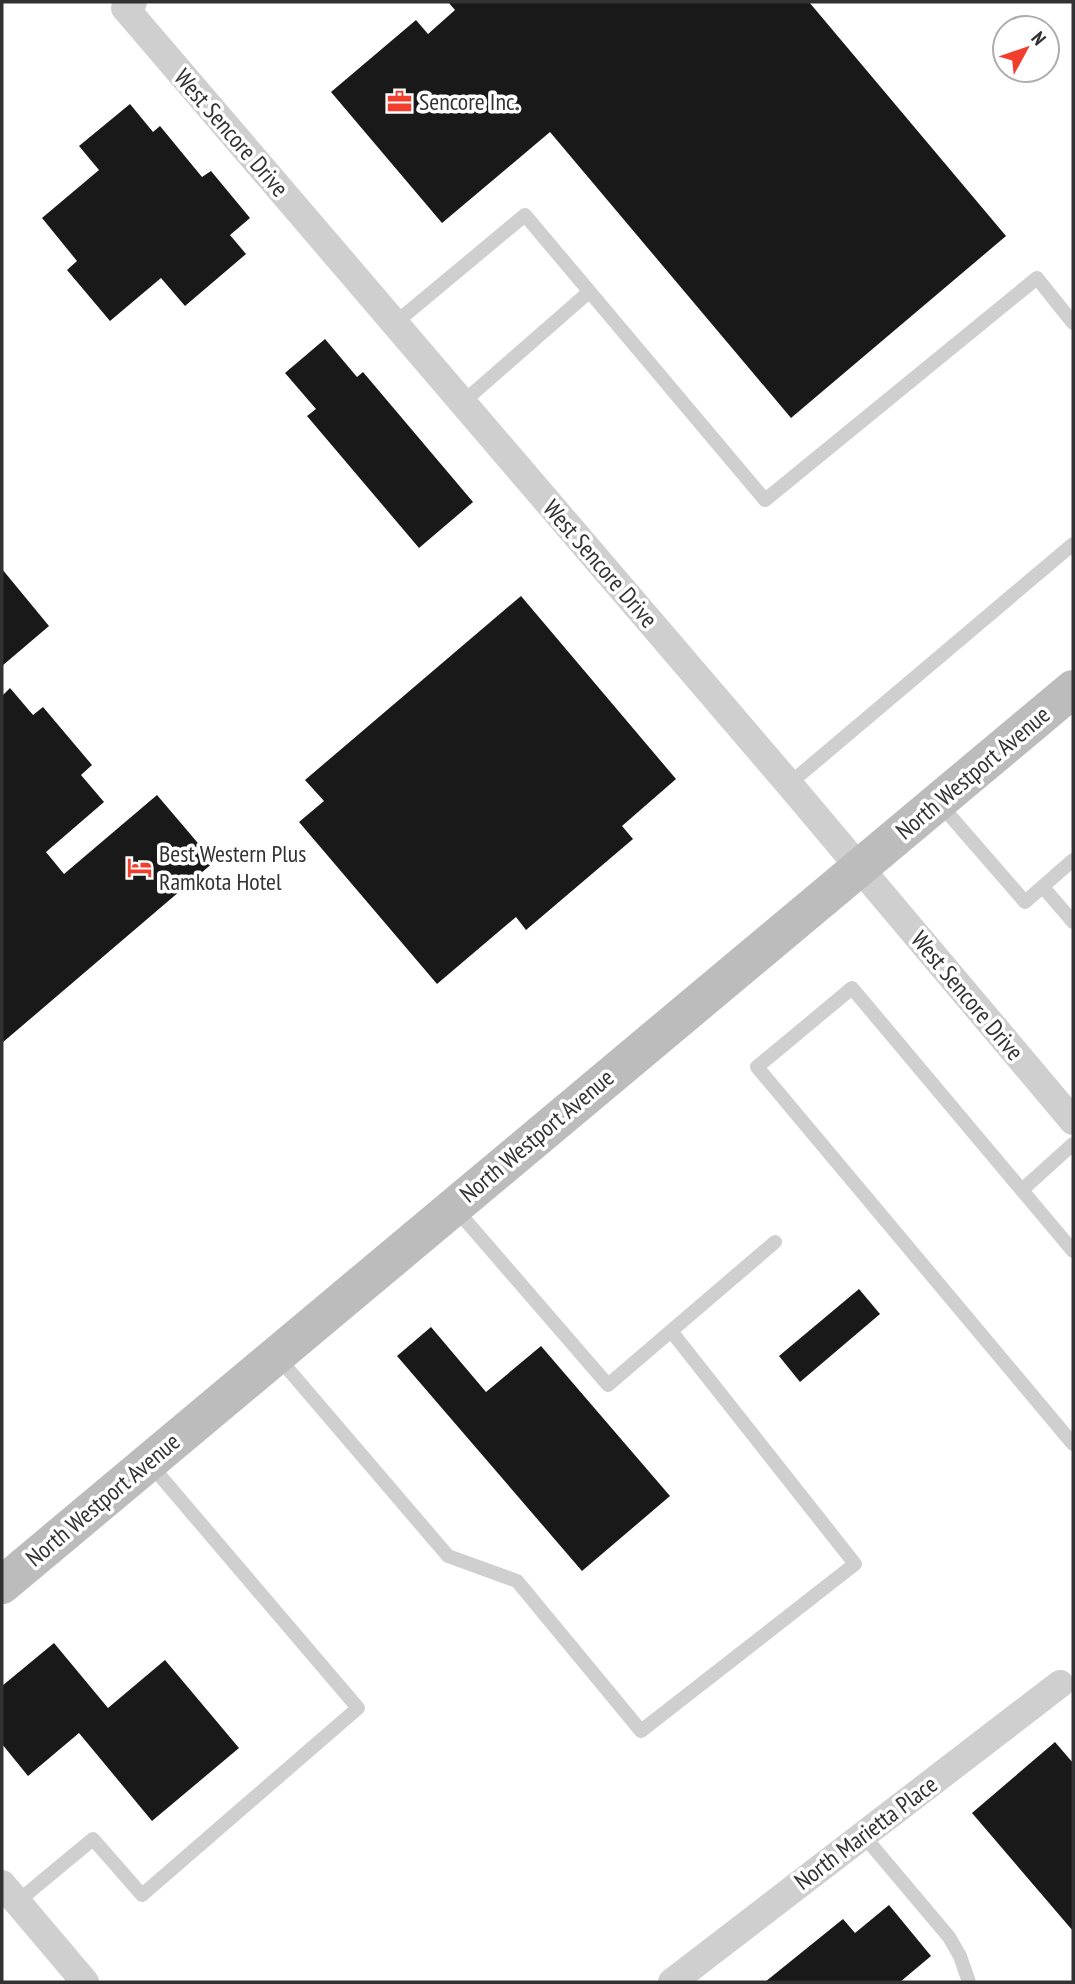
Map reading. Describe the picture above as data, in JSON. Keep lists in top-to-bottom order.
{
  "streets": {
    "main road": ["North Westport Avenue"],
    "street": ["West Sencore Drive", "North Marietta Place"]
  },
  "crossings": [
    ["West Sencore Drive", "North Westport Avenue"]
  ],
  "places": {
    "office": ["Sencore Inc."],
    "hotel": ["Best Western Plus Ramkota Hotel"]
  },
  "north": "top right"
}
